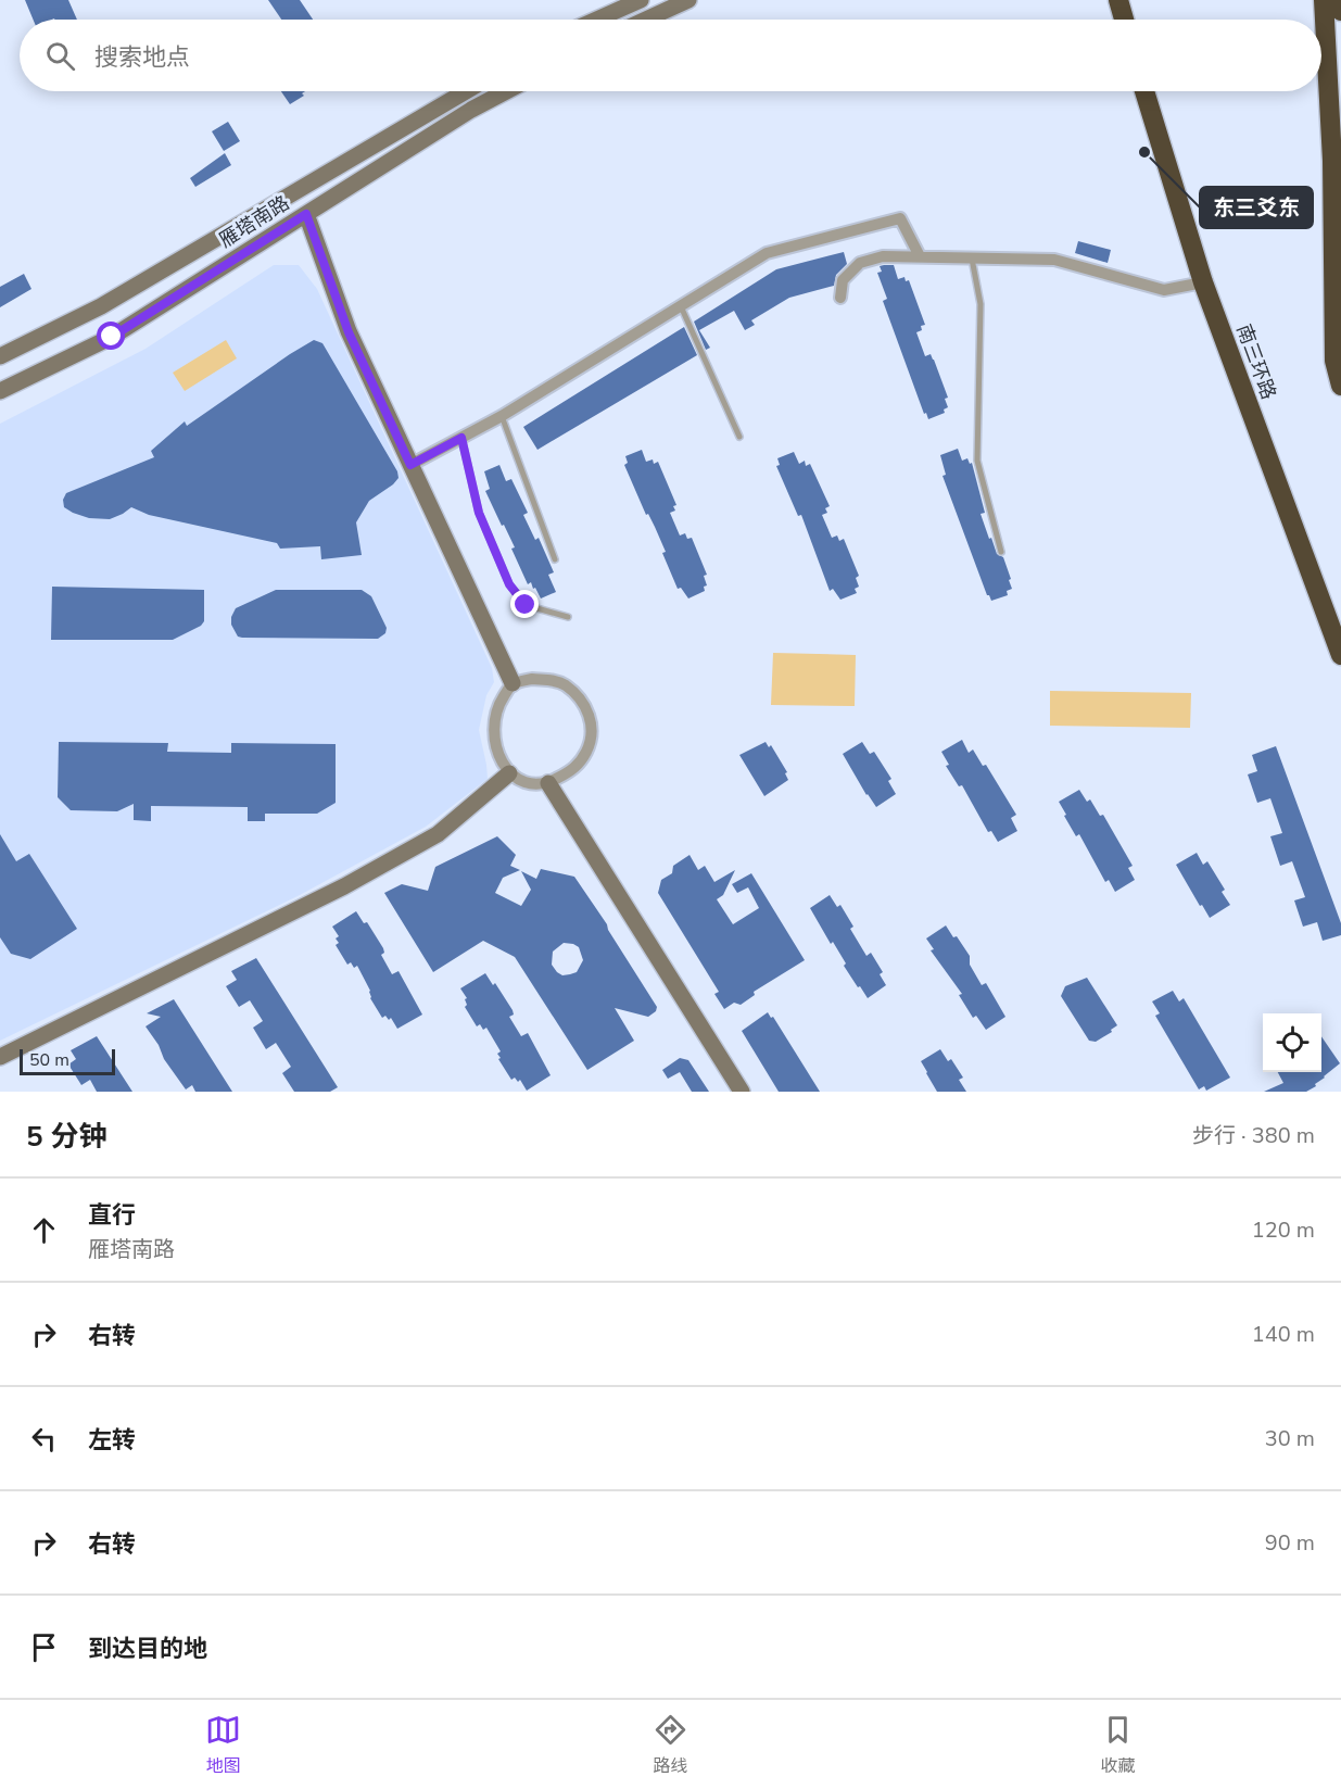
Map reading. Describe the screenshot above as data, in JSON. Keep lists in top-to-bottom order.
{
  "streets": {
    "highway": ["南三环路"],
    "street": ["雁塔南路"]
  },
  "places": ["东三爻东"],
  "scale_bar": "50 m",
  "page": {
    "search": "搜索地点",
    "scale": "50 m",
    "heading": ["5 分钟", "步行 · 380 m"],
    "list": [
      ["直行", "雁塔南路", "120 m"],
      ["右转", "140 m"],
      ["左转", "30 m"],
      ["右转", "90 m"],
      "到达目的地"
    ],
    "nav": ["地图", "路线", "收藏"]
  }
}
